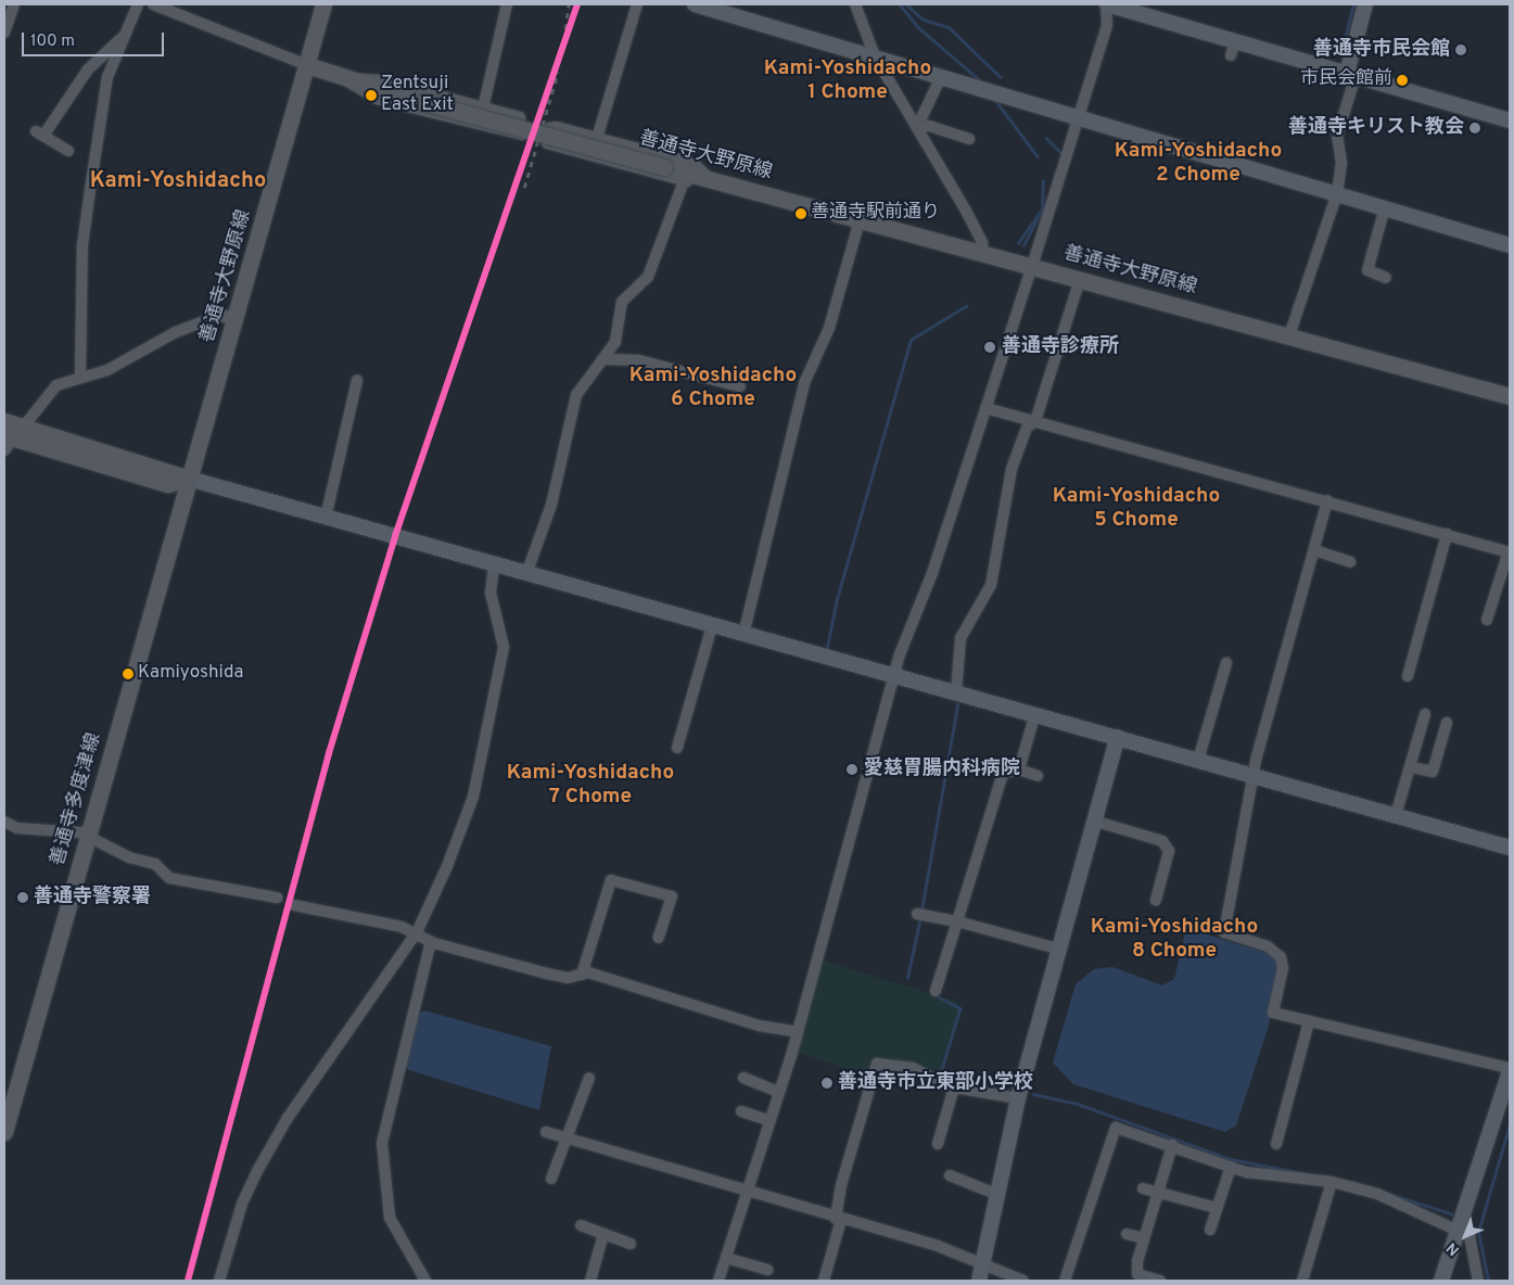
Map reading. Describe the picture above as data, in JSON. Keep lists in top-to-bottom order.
{
  "streets": {
    "main road": ["善通寺大野原線", "善通寺多度津線"]
  },
  "crossings": [
    ["善通寺大野原線", "善通寺多度津線"]
  ],
  "districts": [
    "Kami-Yoshidacho 1 Chome",
    "Kami-Yoshidacho 2 Chome",
    "Kami-Yoshidacho",
    "Kami-Yoshidacho 6 Chome",
    "Kami-Yoshidacho 5 Chome",
    "Kami-Yoshidacho 7 Chome",
    "Kami-Yoshidacho 8 Chome"
  ],
  "places": [
    "善通寺市民会館",
    "市民会館前",
    "Zentsuji East Exit",
    "善通寺キリスト教会",
    "善通寺駅前通り",
    "善通寺診療所",
    "Kamiyoshida",
    "愛慈胃腸内科病院",
    "善通寺警察署",
    "善通寺市立東部小学校"
  ],
  "scale_bar": "100 m",
  "north": "bottom left"
}
